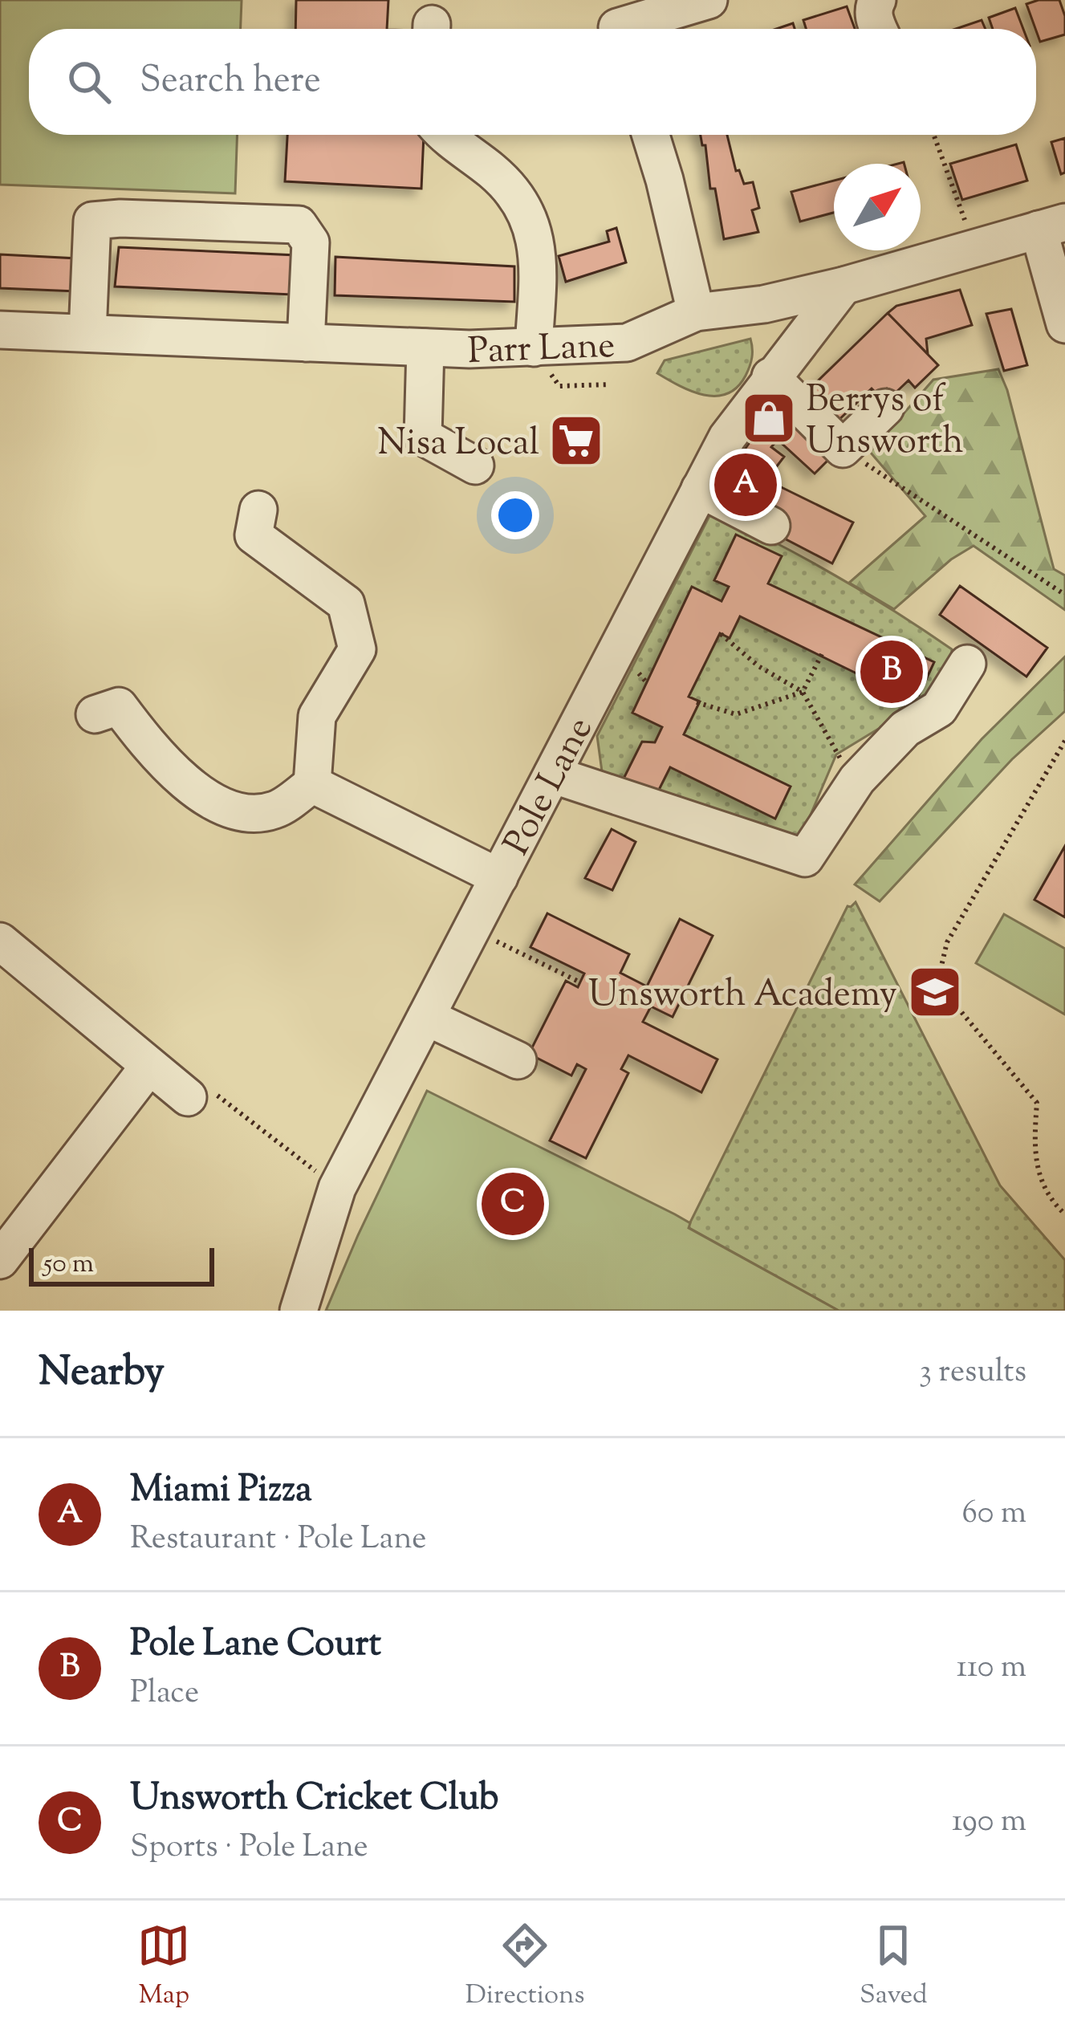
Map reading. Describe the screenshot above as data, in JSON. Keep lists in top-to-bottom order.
{
  "streets": {
    "street": ["Parr Lane", "Pole Lane"]
  },
  "crossings": [
    ["Parr Lane", "Pole Lane"]
  ],
  "places": {
    "shop": ["Berrys of Unsworth"],
    "supermarket": ["Nisa Local"],
    "school or university": ["Unsworth Academy"]
  },
  "scale_bar": "50 m",
  "north": "top right",
  "page": {
    "search": "Search here",
    "pins": ["A", "B", "C"],
    "scale": "50 m",
    "heading": ["Nearby", "3 results"],
    "list": [
      {
        "mark": "A",
        "name": "Miami Pizza",
        "note": "Restaurant · Pole Lane",
        "value": "60 m"
      },
      {
        "mark": "B",
        "name": "Pole Lane Court",
        "note": "Place",
        "value": "110 m"
      },
      {
        "mark": "C",
        "name": "Unsworth Cricket Club",
        "note": "Sports · Pole Lane",
        "value": "190 m"
      }
    ],
    "nav": ["Map", "Directions", "Saved"]
  }
}
